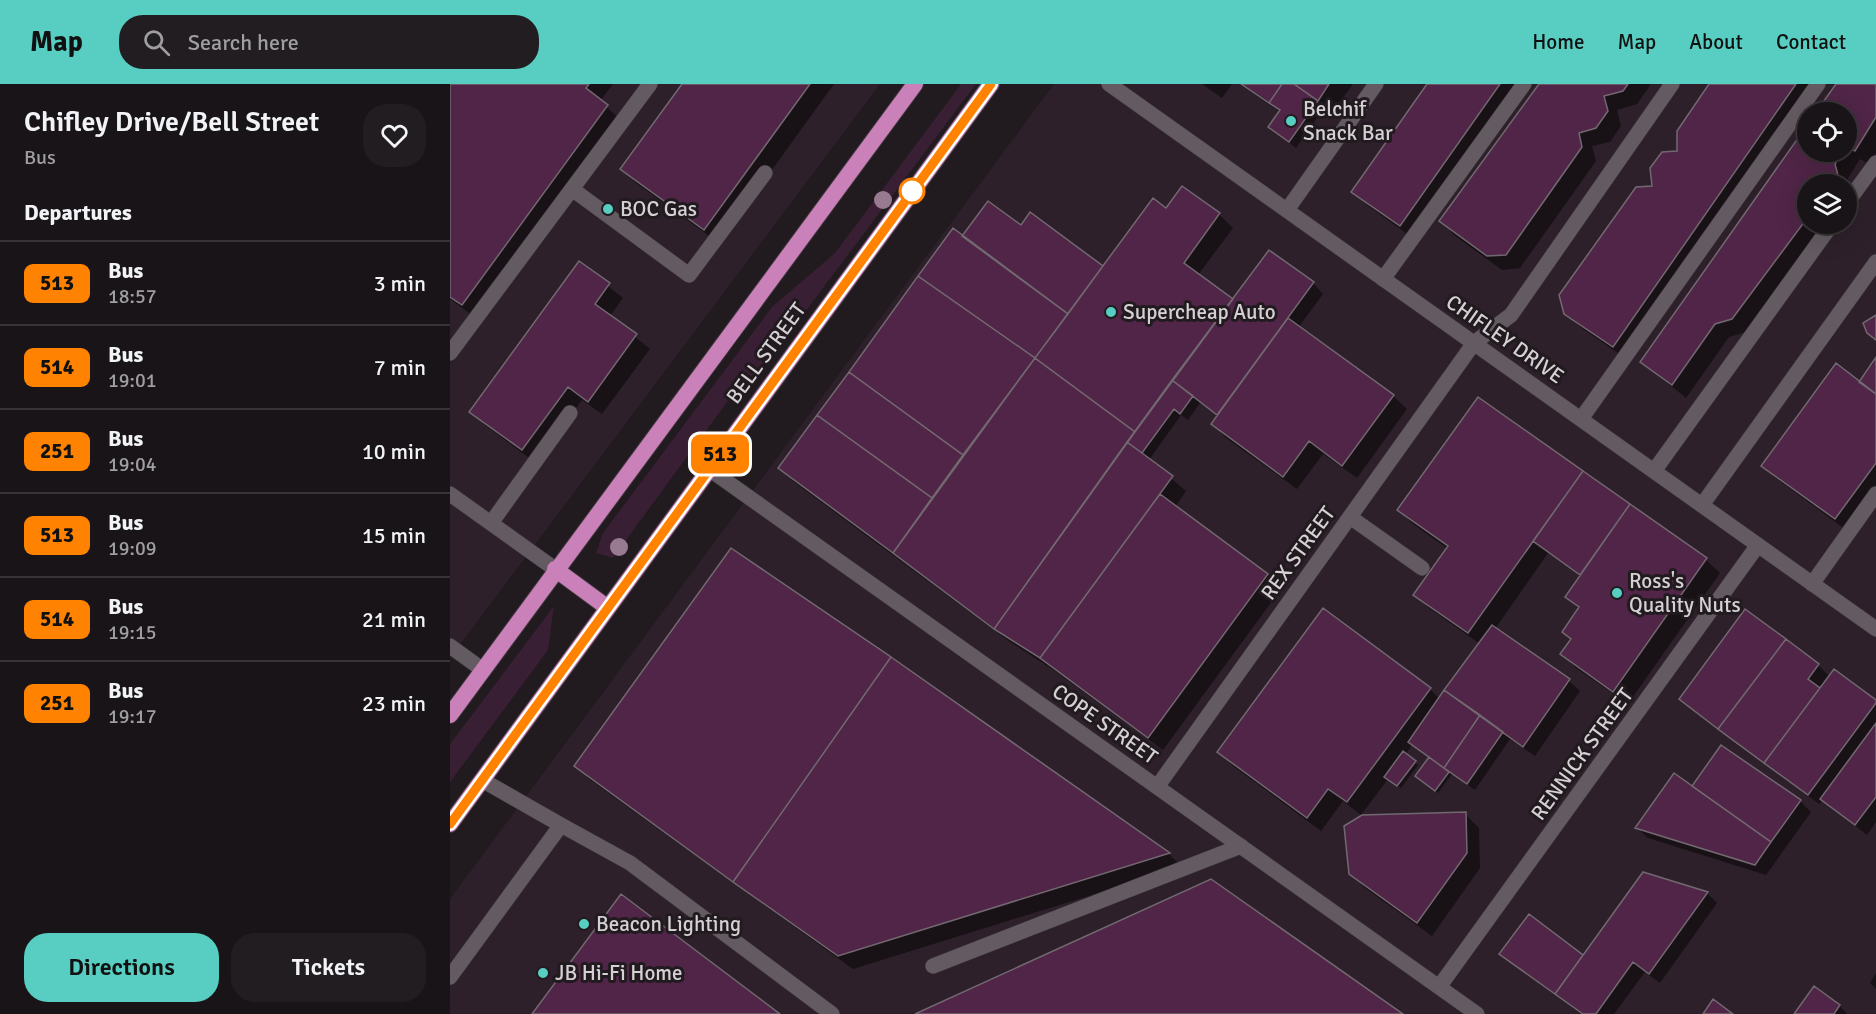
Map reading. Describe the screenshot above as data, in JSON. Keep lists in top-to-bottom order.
{
  "streets": {
    "highway": ["BELL STREET"],
    "street": [
      "CHIFLEY DRIVE",
      "REX STREET",
      "COPE STREET",
      "RENNICK STREET"
    ]
  },
  "crossings": [
    ["CHIFLEY DRIVE", "REX STREET"],
    ["CHIFLEY DRIVE", "RENNICK STREET"],
    ["BELL STREET", "COPE STREET"],
    ["REX STREET", "COPE STREET"],
    ["COPE STREET", "RENNICK STREET"]
  ],
  "places": [
    "Belchif Snack Bar",
    "BOC Gas",
    "Supercheap Auto",
    "Ross's Quality Nuts",
    "Beacon Lighting",
    "JB Hi-Fi Home"
  ],
  "lines": ["bus line 513"],
  "page": {
    "header": "Map",
    "search": "Search here",
    "nav": [
      "Home",
      "Map",
      "About",
      "Contact"
    ],
    "heading": [
      ["Chifley Drive/Bell Street", "Bus"],
      "Departures"
    ],
    "on_map": "513",
    "list": [
      {
        "mark": "513",
        "name": "Bus",
        "note": "18:57",
        "value": "3 min"
      },
      {
        "mark": "514",
        "name": "Bus",
        "note": "19:01",
        "value": "7 min"
      },
      {
        "mark": "251",
        "name": "Bus",
        "note": "19:04",
        "value": "10 min"
      },
      {
        "mark": "513",
        "name": "Bus",
        "note": "19:09",
        "value": "15 min"
      },
      {
        "mark": "514",
        "name": "Bus",
        "note": "19:15",
        "value": "21 min"
      },
      {
        "mark": "251",
        "name": "Bus",
        "note": "19:17",
        "value": "23 min"
      }
    ],
    "buttons": ["Directions", "Tickets"]
  }
}
